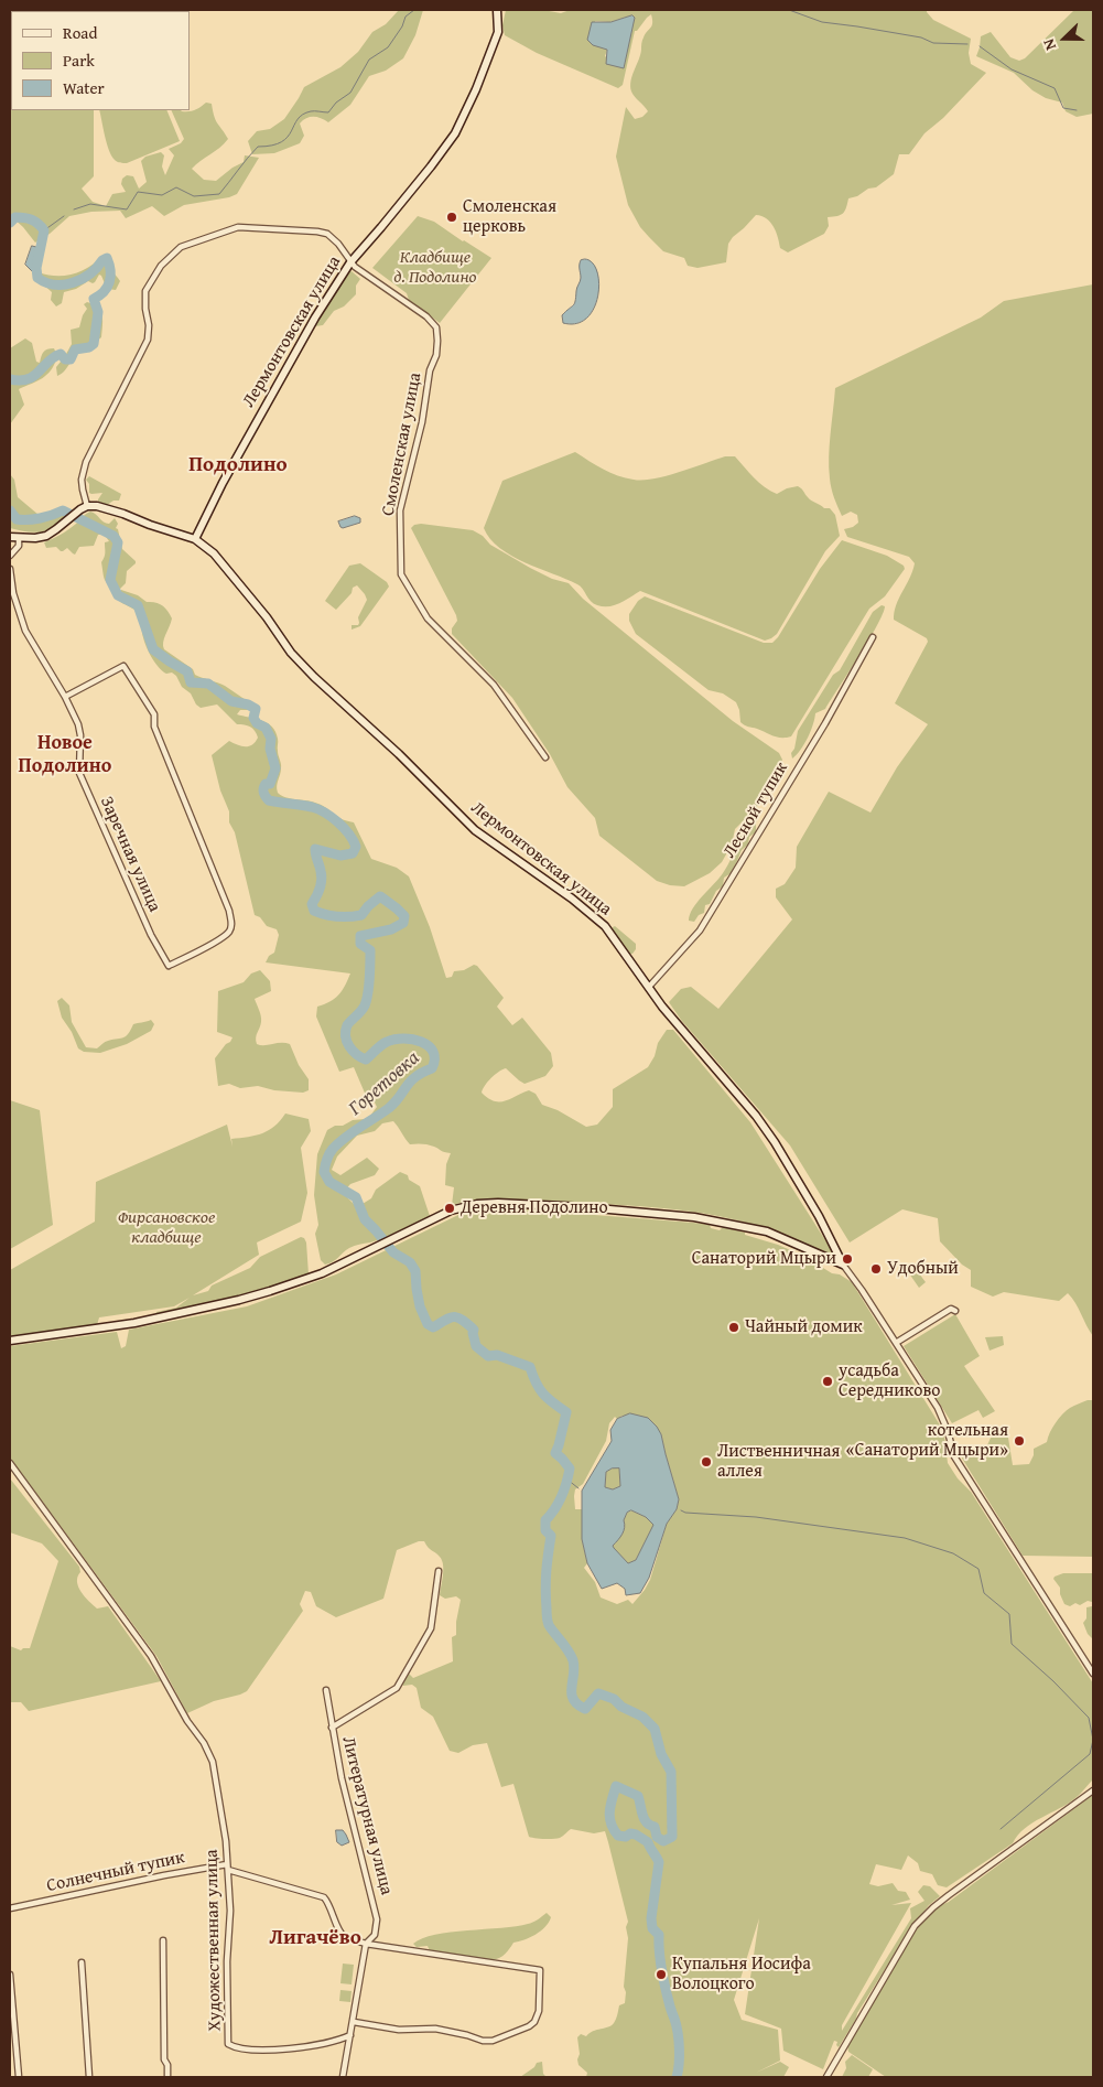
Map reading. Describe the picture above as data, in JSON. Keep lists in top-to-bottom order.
{
  "streets": {
    "street": [
      "Лермонтовская улица",
      "Смоленская улица",
      "Лесной тупик",
      "Заречная улица",
      "Литературная улица",
      "Солнечный тупик",
      "Художественная улица"
    ]
  },
  "crossings": [
    ["Лермонтовская улица", "Смоленская улица"],
    ["Лермонтовская улица", "Лесной тупик"],
    ["Литературная улица", "Художественная улица"],
    ["Солнечный тупик", "Художественная улица"]
  ],
  "districts": ["Подолино", "Новое Подолино", "Лигачёво"],
  "water": ["Горетовка"],
  "parks": ["Кладбище д. Подолино", "Фирсановское кладбище"],
  "places": [
    "Смоленская церковь",
    "Деревня Подолино",
    "Санаторий Мцыри",
    "Удобный",
    "Чайный домик",
    "усадьба Середниково",
    "котельная «Санаторий Мцыри»",
    "Лиственничная аллея",
    "Купальня Иосифа Волоцкого"
  ],
  "legend": ["Road", "Park", "Water"],
  "north": "left"
}
